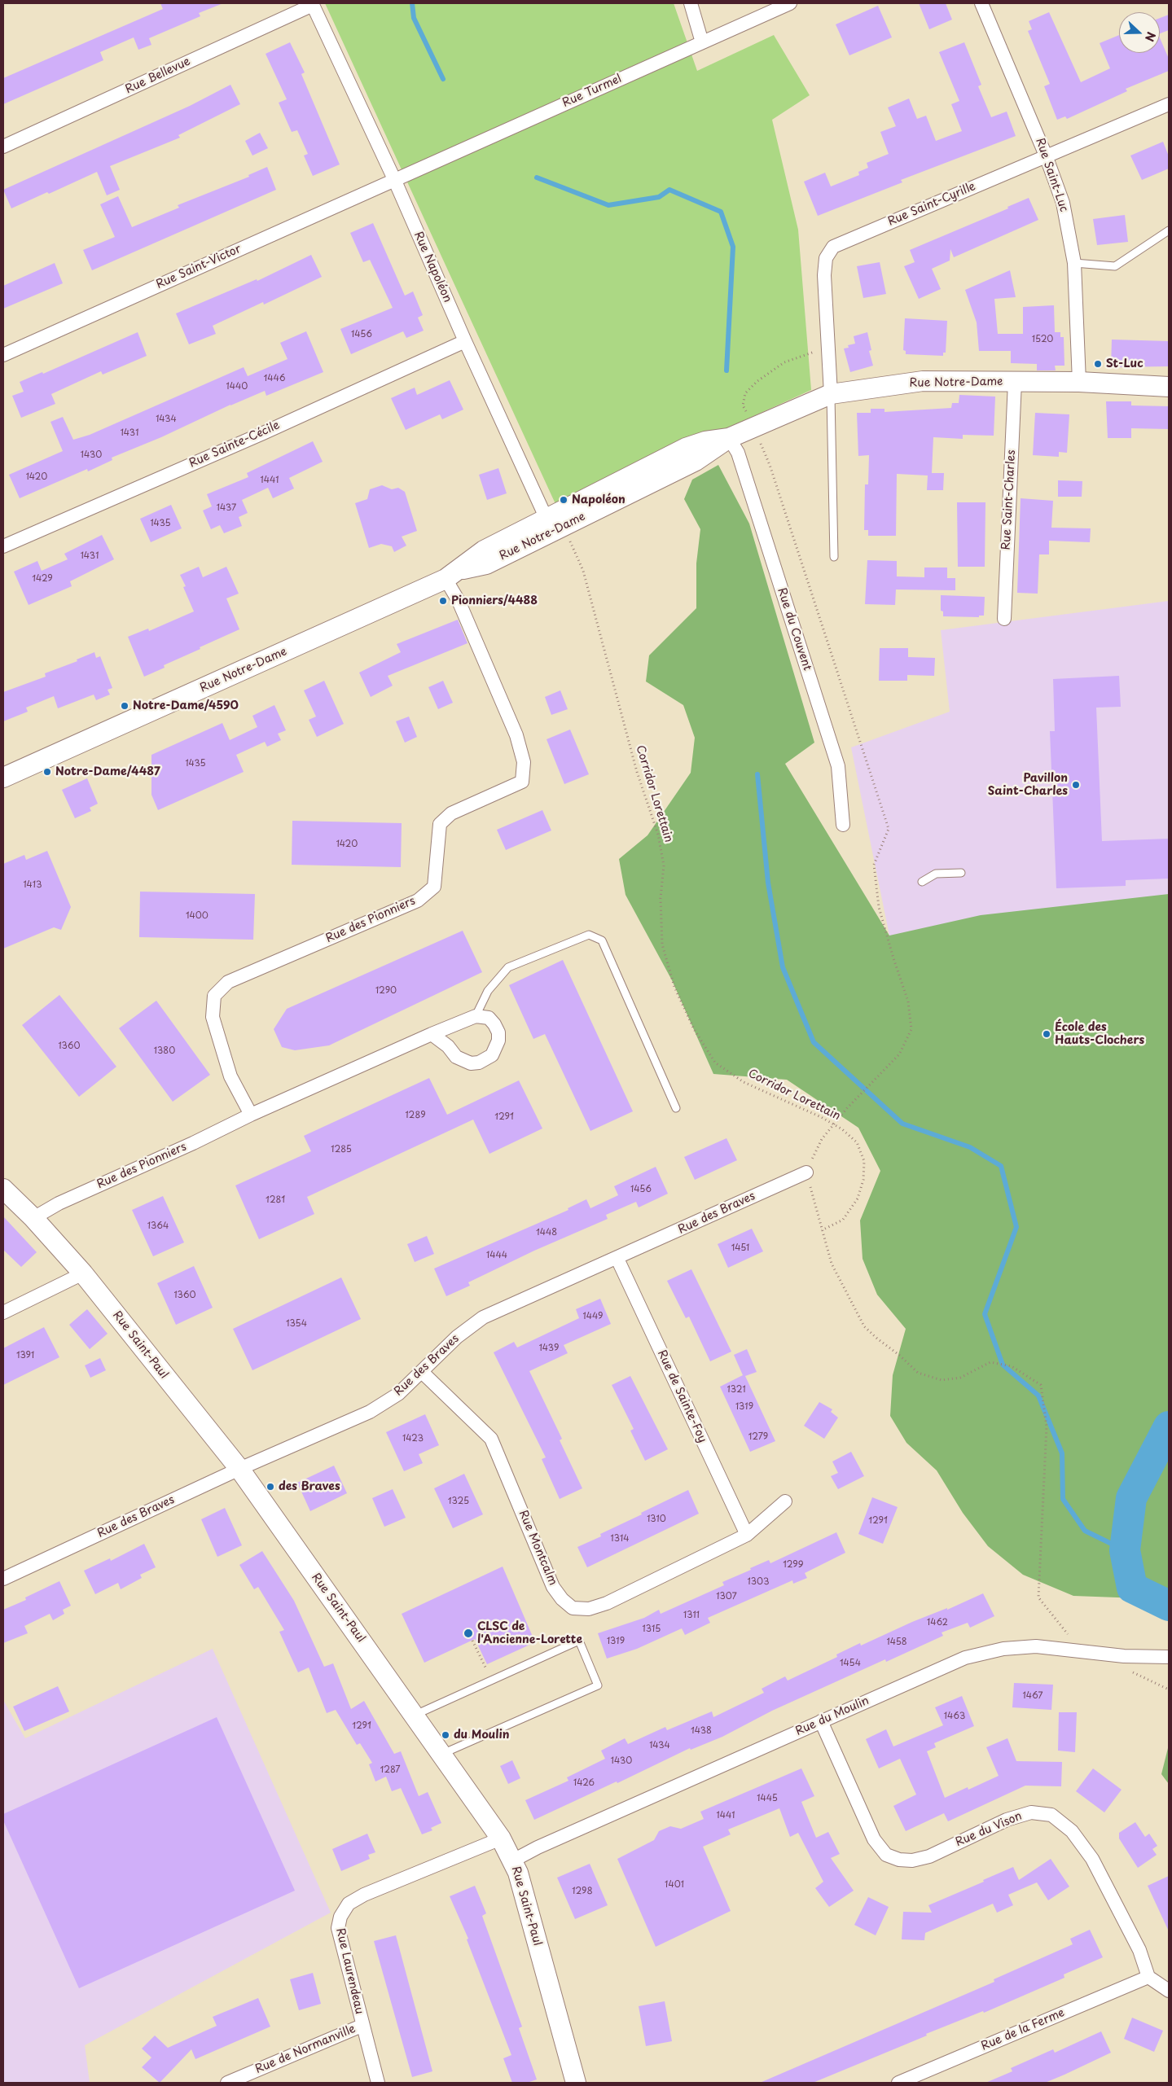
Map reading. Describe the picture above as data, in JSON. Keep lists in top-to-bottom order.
{
  "streets": {
    "street": [
      "Rue Bellevue",
      "Rue Turmel",
      "Rue Saint-Luc",
      "Rue Saint-Cyrille",
      "Rue Saint-Victor",
      "Rue Napoléon",
      "Rue Notre-Dame",
      "Rue Sainte-Cécile",
      "Rue Saint-Charles",
      "Rue du Couvent",
      "Rue des Pionniers",
      "Rue des Braves",
      "Rue Saint-Paul",
      "Rue de Sainte-Foy",
      "Rue Montcalm",
      "Rue du Moulin",
      "Rue du Vison",
      "Rue Laurendeau",
      "Rue de la Ferme",
      "Rue de Normanville"
    ],
    "path": ["Corridor Lorettain"]
  },
  "crossings": [
    ["Rue Bellevue", "Rue Napoléon"],
    ["Rue Turmel", "Rue Saint-Victor"],
    ["Rue Turmel", "Rue Napoléon"],
    ["Rue Saint-Luc", "Rue Saint-Cyrille"],
    ["Rue Saint-Luc", "Rue Notre-Dame"],
    ["Rue Saint-Cyrille", "Rue Notre-Dame"],
    ["Rue Saint-Victor", "Rue Napoléon"],
    ["Rue Napoléon", "Rue Notre-Dame"],
    ["Rue Napoléon", "Rue Sainte-Cécile"],
    ["Rue Napoléon", "Corridor Lorettain"],
    ["Rue Notre-Dame", "Rue Saint-Charles"],
    ["Rue Notre-Dame", "Rue du Couvent"],
    ["Rue Notre-Dame", "Corridor Lorettain"],
    ["Rue Notre-Dame", "Rue des Pionniers"],
    ["Rue des Pionniers", "Rue Saint-Paul"],
    ["Rue des Braves", "Rue Saint-Paul"],
    ["Rue des Braves", "Rue de Sainte-Foy"],
    ["Rue des Braves", "Rue Montcalm"],
    ["Rue Saint-Paul", "Rue du Moulin"],
    ["Rue Saint-Paul", "Rue Laurendeau"],
    ["Rue de Sainte-Foy", "Rue Montcalm"],
    ["Rue du Moulin", "Rue du Vison"],
    ["Rue du Vison", "Rue de la Ferme"],
    ["Rue Laurendeau", "Rue de Normanville"]
  ],
  "places": [
    "St-Luc",
    "Napoléon",
    "Pionniers/4488",
    "Notre-Dame/4590",
    "Notre-Dame/4487",
    "Pavillon Saint-Charles",
    "École des Hauts-Clochers",
    "des Braves",
    "CLSC de l'Ancienne-Lorette",
    "du Moulin"
  ],
  "house_numbers": [
    "1456",
    "1520",
    "1446",
    "1440",
    "1434",
    "1431",
    "1430",
    "1420",
    "1441",
    "1437",
    "1435",
    "1431",
    "1429",
    "1435",
    "1420",
    "1413",
    "1400",
    "1290",
    "1360",
    "1380",
    "1289",
    "1291",
    "1285",
    "1456",
    "1281",
    "1364",
    "1448",
    "1451",
    "1444",
    "1360",
    "1449",
    "1354",
    "1439",
    "1391",
    "1321",
    "1319",
    "1279",
    "1423",
    "1325",
    "1310",
    "1291",
    "1314",
    "1299",
    "1303",
    "1307",
    "1311",
    "1462",
    "1315",
    "1319",
    "1458",
    "1454",
    "1467",
    "1463",
    "1291",
    "1438",
    "1434",
    "1430",
    "1287",
    "1426",
    "1445",
    "1441",
    "1401",
    "1298"
  ],
  "north": "right"
}
